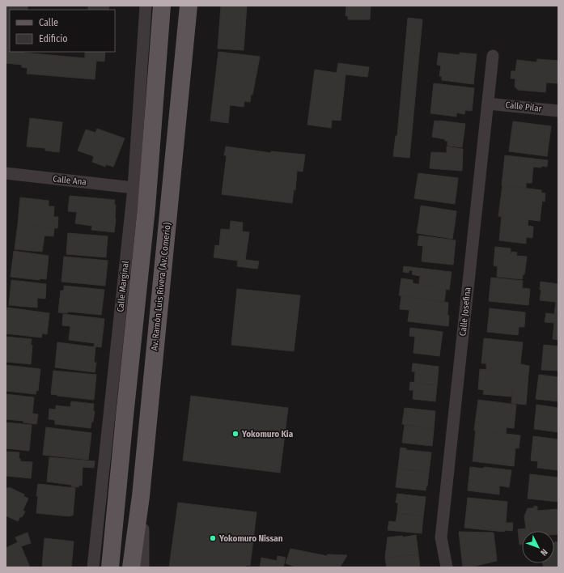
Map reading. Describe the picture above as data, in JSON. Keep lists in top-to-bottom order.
{
  "streets": {
    "main road": ["Av. Ramón Luis Rivera (Av. Comerío)"],
    "street": [
      "Calle Pilar",
      "Calle Ana",
      "Calle Marginal",
      "Calle Josefina"
    ]
  },
  "crossings": [
    ["Calle Pilar", "Calle Josefina"],
    ["Calle Ana", "Calle Marginal"]
  ],
  "places": ["Yokomuro Kia", "Yokomuro Nissan"],
  "legend": ["Calle", "Edificio"],
  "north": "bottom right"
}
